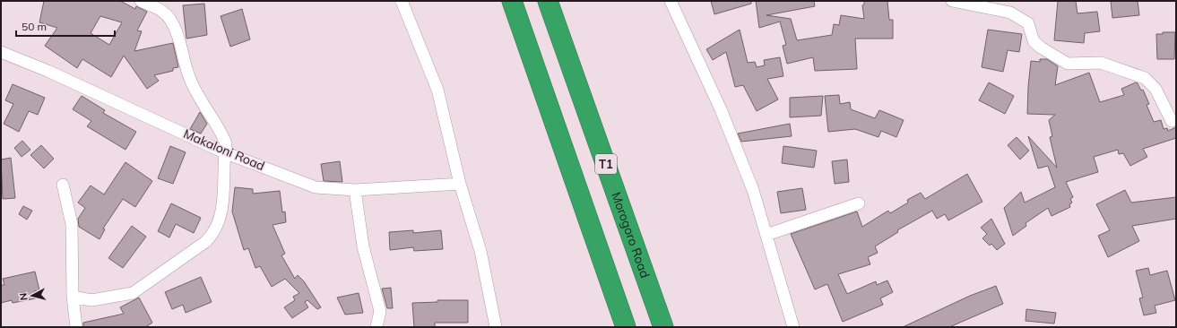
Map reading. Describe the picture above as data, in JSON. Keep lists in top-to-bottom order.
{
  "streets": {
    "highway": ["T1", "Morogoro Road"],
    "street": ["Makaloni Road"]
  },
  "scale_bar": "50 m",
  "north": "left"
}
